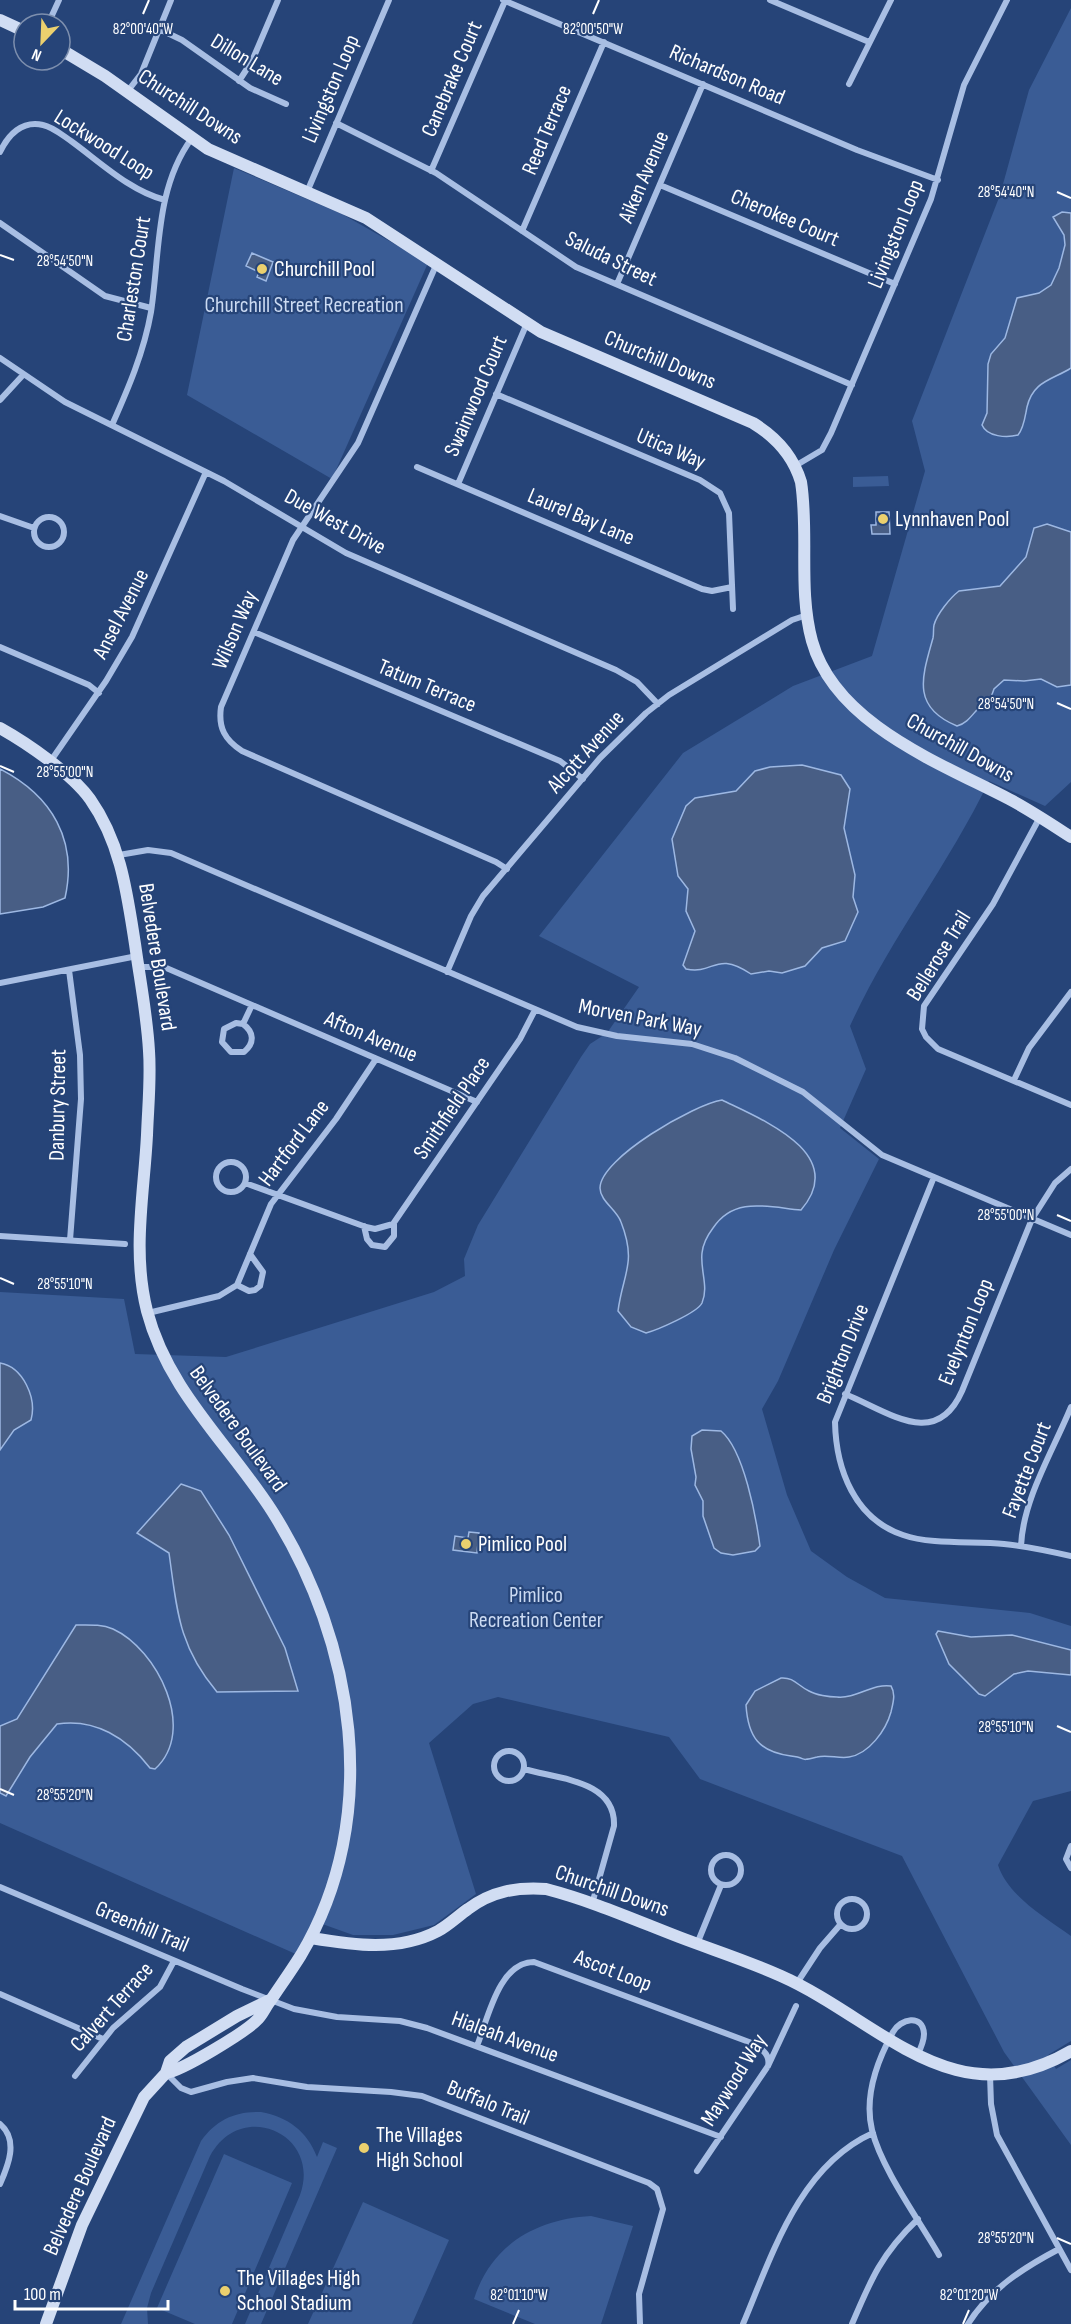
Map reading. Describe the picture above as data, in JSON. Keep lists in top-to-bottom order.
{
  "streets": {
    "street": [
      "Dillon Lane",
      "Richardson Road",
      "Canebrake Court",
      "Livingston Loop",
      "Churchill Downs",
      "Reed Terrace",
      "Lockwood Loop",
      "Aiken Avenue",
      "Cherokee Court",
      "Saluda Street",
      "Charleston Court",
      "Swainwood Court",
      "Utica Way",
      "Laurel Bay Lane",
      "Due West Drive",
      "Ansel Avenue",
      "Wilson Way",
      "Tatum Terrace",
      "Alcott Avenue",
      "Bellerose Trail",
      "Belvedere Boulevard",
      "Morven Park Way",
      "Afton Avenue",
      "Danbury Street",
      "Smithfield Place",
      "Hartford Lane",
      "Evelynton Loop",
      "Brighton Drive",
      "Fayette Court",
      "Greenhill Trail",
      "Ascot Loop",
      "Calvert Terrace",
      "Hialeah Avenue",
      "Maywood Way",
      "Buffalo Trail"
    ]
  },
  "crossings": [
    ["Richardson Road", "Canebrake Court"],
    ["Richardson Road", "Livingston Loop"],
    ["Richardson Road", "Reed Terrace"],
    ["Richardson Road", "Aiken Avenue"],
    ["Canebrake Court", "Saluda Street"],
    ["Livingston Loop", "Churchill Downs"],
    ["Livingston Loop", "Cherokee Court"],
    ["Livingston Loop", "Saluda Street"],
    ["Churchill Downs", "Charleston Court"],
    ["Churchill Downs", "Swainwood Court"],
    ["Churchill Downs", "Wilson Way"],
    ["Churchill Downs", "Alcott Avenue"],
    ["Churchill Downs", "Bellerose Trail"],
    ["Churchill Downs", "Belvedere Boulevard"],
    ["Reed Terrace", "Saluda Street"],
    ["Lockwood Loop", "Charleston Court"],
    ["Aiken Avenue", "Cherokee Court"],
    ["Aiken Avenue", "Saluda Street"],
    ["Charleston Court", "Due West Drive"],
    ["Swainwood Court", "Utica Way"],
    ["Swainwood Court", "Laurel Bay Lane"],
    ["Utica Way", "Laurel Bay Lane"],
    ["Due West Drive", "Ansel Avenue"],
    ["Due West Drive", "Wilson Way"],
    ["Due West Drive", "Alcott Avenue"],
    ["Ansel Avenue", "Belvedere Boulevard"],
    ["Wilson Way", "Tatum Terrace"],
    ["Wilson Way", "Alcott Avenue"],
    ["Tatum Terrace", "Alcott Avenue"],
    ["Alcott Avenue", "Morven Park Way"],
    ["Belvedere Boulevard", "Morven Park Way"],
    ["Belvedere Boulevard", "Afton Avenue"],
    ["Belvedere Boulevard", "Greenhill Trail"],
    ["Belvedere Boulevard", "Hialeah Avenue"],
    ["Belvedere Boulevard", "Buffalo Trail"],
    ["Morven Park Way", "Smithfield Place"],
    ["Morven Park Way", "Evelynton Loop"],
    ["Morven Park Way", "Brighton Drive"],
    ["Afton Avenue", "Danbury Street"],
    ["Afton Avenue", "Smithfield Place"],
    ["Afton Avenue", "Hartford Lane"],
    ["Smithfield Place", "Hartford Lane"],
    ["Evelynton Loop", "Brighton Drive"],
    ["Brighton Drive", "Fayette Court"],
    ["Greenhill Trail", "Calvert Terrace"],
    ["Greenhill Trail", "Hialeah Avenue"],
    ["Ascot Loop", "Hialeah Avenue"],
    ["Ascot Loop", "Maywood Way"],
    ["Hialeah Avenue", "Maywood Way"]
  ],
  "parks": ["Churchill Street Recreation", "Pimlico Recreation Center"],
  "places": [
    "Churchill Pool",
    "Lynnhaven Pool",
    "Pimlico Pool",
    "The Villages High School",
    "The Villages High School Stadium"
  ],
  "scale_bar": "100 m",
  "north": "bottom left",
  "coordinates": [
    "82°00'40\"W",
    "82°00'50\"W",
    "28°54'40\"N",
    "28°54'50\"N",
    "28°55'00\"N",
    "28°55'10\"N",
    "28°55'20\"N",
    "82°01'10\"W",
    "82°01'20\"W"
  ]
}
